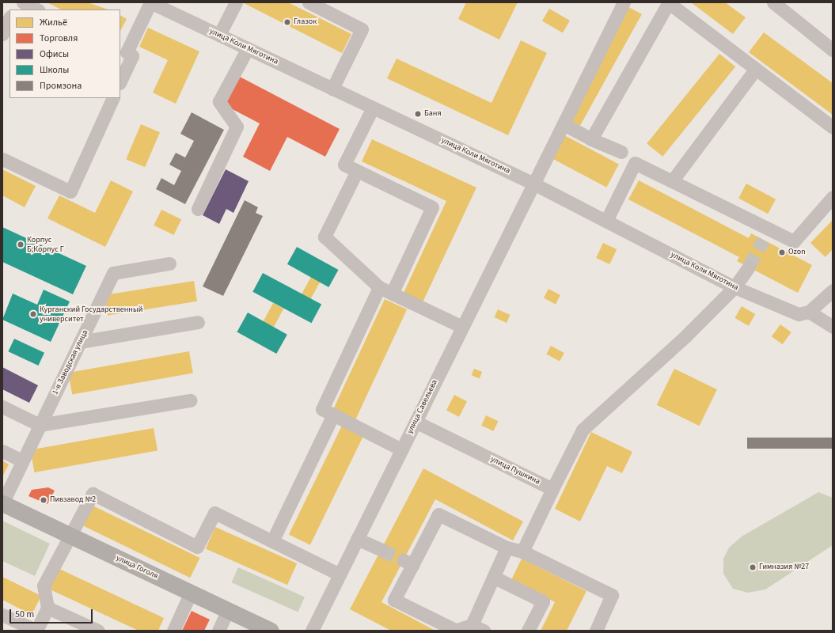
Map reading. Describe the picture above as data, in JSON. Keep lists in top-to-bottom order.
{
  "streets": {
    "main road": ["улица Гоголя"],
    "street": [
      "улица Коли Мяготина",
      "1-я Заводская улица",
      "улица Савельева",
      "улица Пушкина"
    ]
  },
  "crossings": [
    ["улица Коли Мяготина", "улица Савельева"],
    ["1-я Заводская улица", "улица Гоголя"],
    ["улица Савельева", "улица Пушкина"]
  ],
  "places": [
    "Глазок",
    "Баня",
    "Корпус Б;Корпус Г",
    "Ozon",
    "Курганский Государственный университет",
    "Пивзавод №2",
    "Гимназия №27"
  ],
  "legend": [
    "Жильё",
    "Торговля",
    "Офисы",
    "Школы",
    "Промзона"
  ],
  "scale_bar": "50 m"
}
